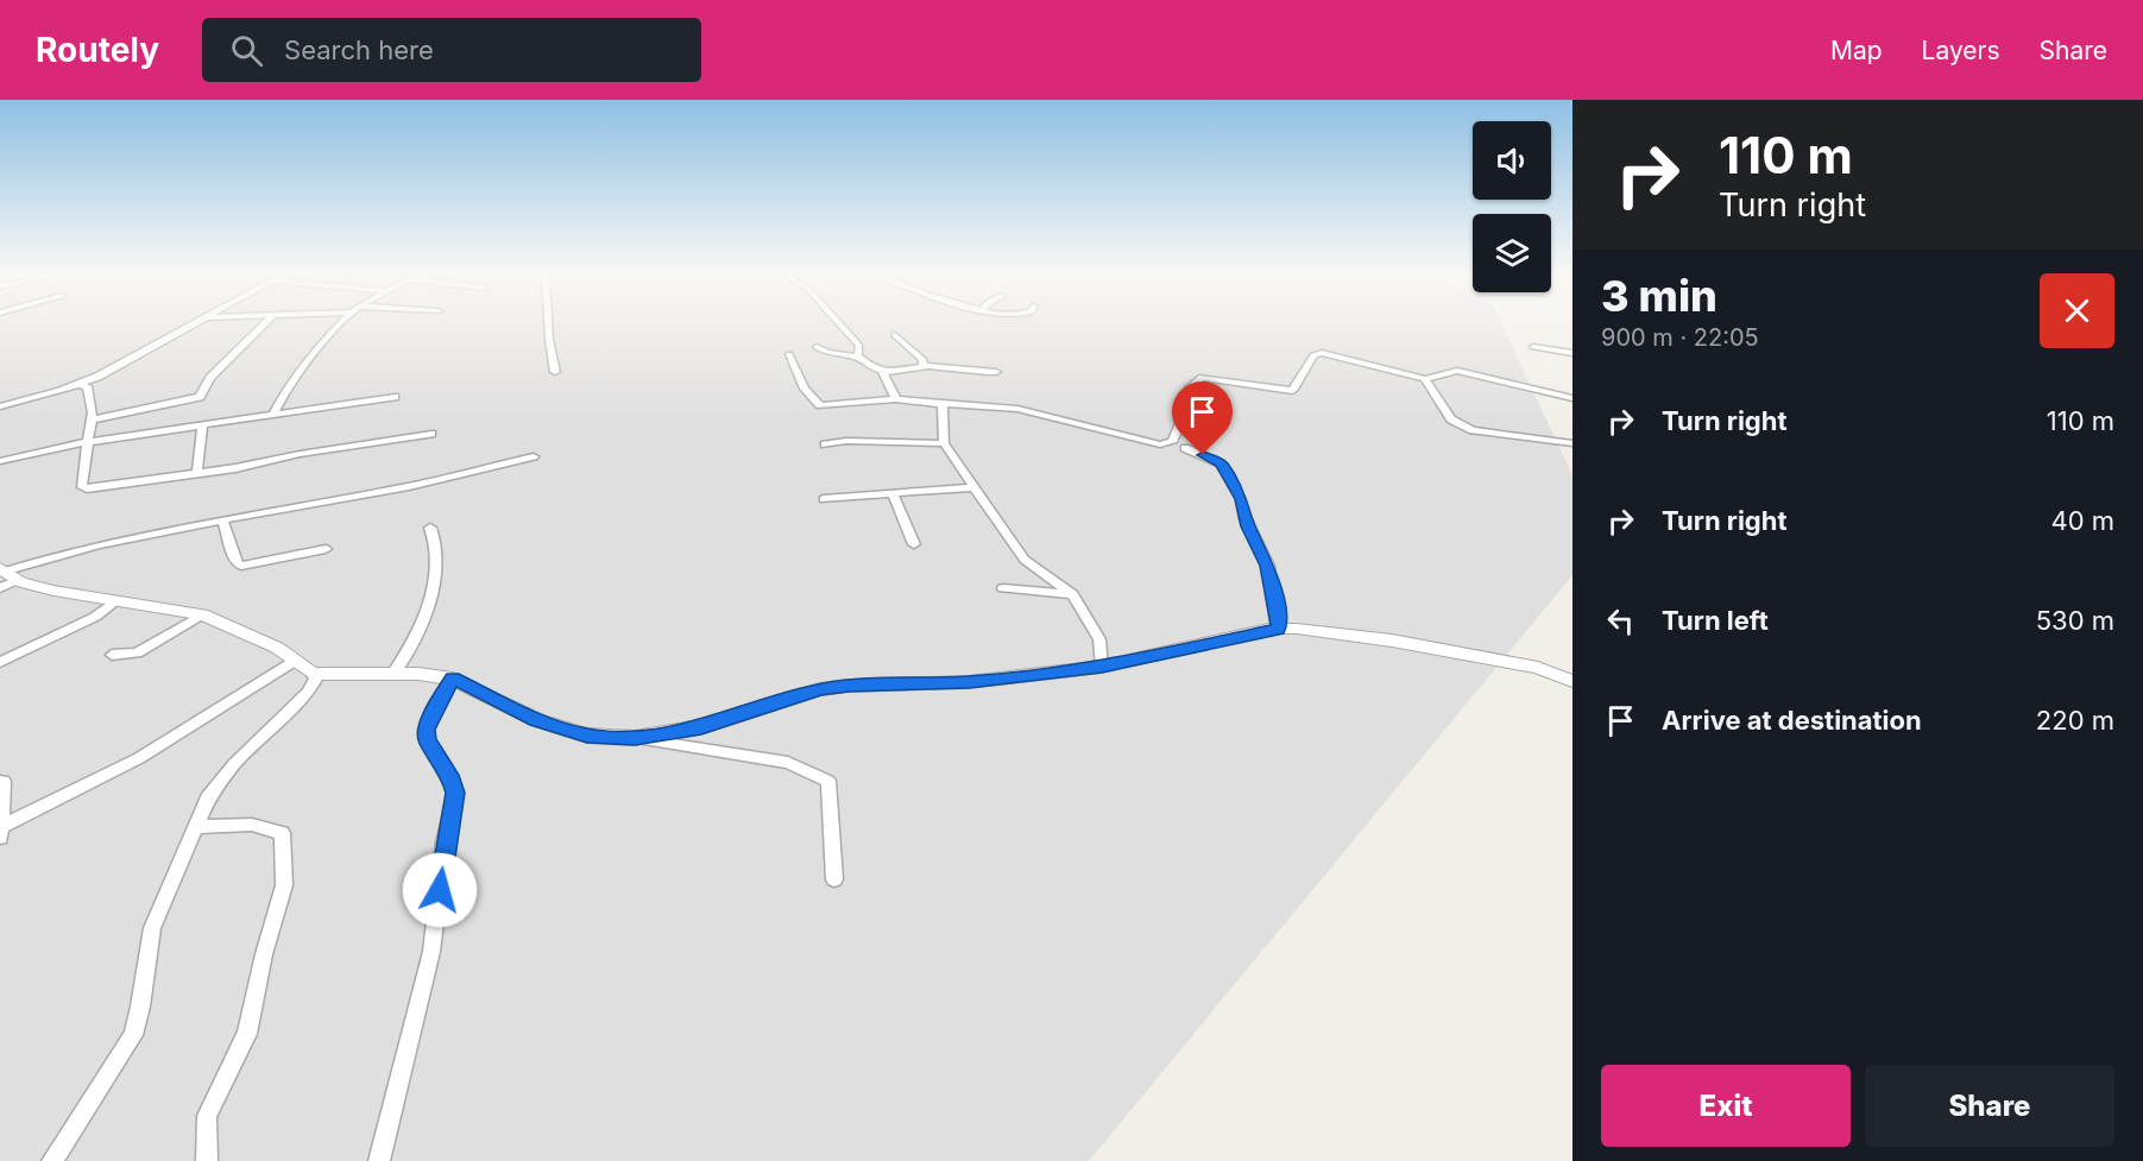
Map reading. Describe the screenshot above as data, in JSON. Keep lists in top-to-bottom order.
{
  "page": {
    "header": "Routely",
    "search": "Search here",
    "nav": ["Map", "Layers", "Share"],
    "turn": ["110 m", "Turn right"],
    "heading": ["3 min", "900 m · 22:05"],
    "list": [
      {
        "name": "Turn right",
        "value": "110 m"
      },
      {
        "name": "Turn right",
        "value": "40 m"
      },
      {
        "name": "Turn left",
        "value": "530 m"
      },
      {
        "name": "Arrive at destination",
        "value": "220 m"
      }
    ],
    "buttons": ["Exit", "Share"]
  }
}
